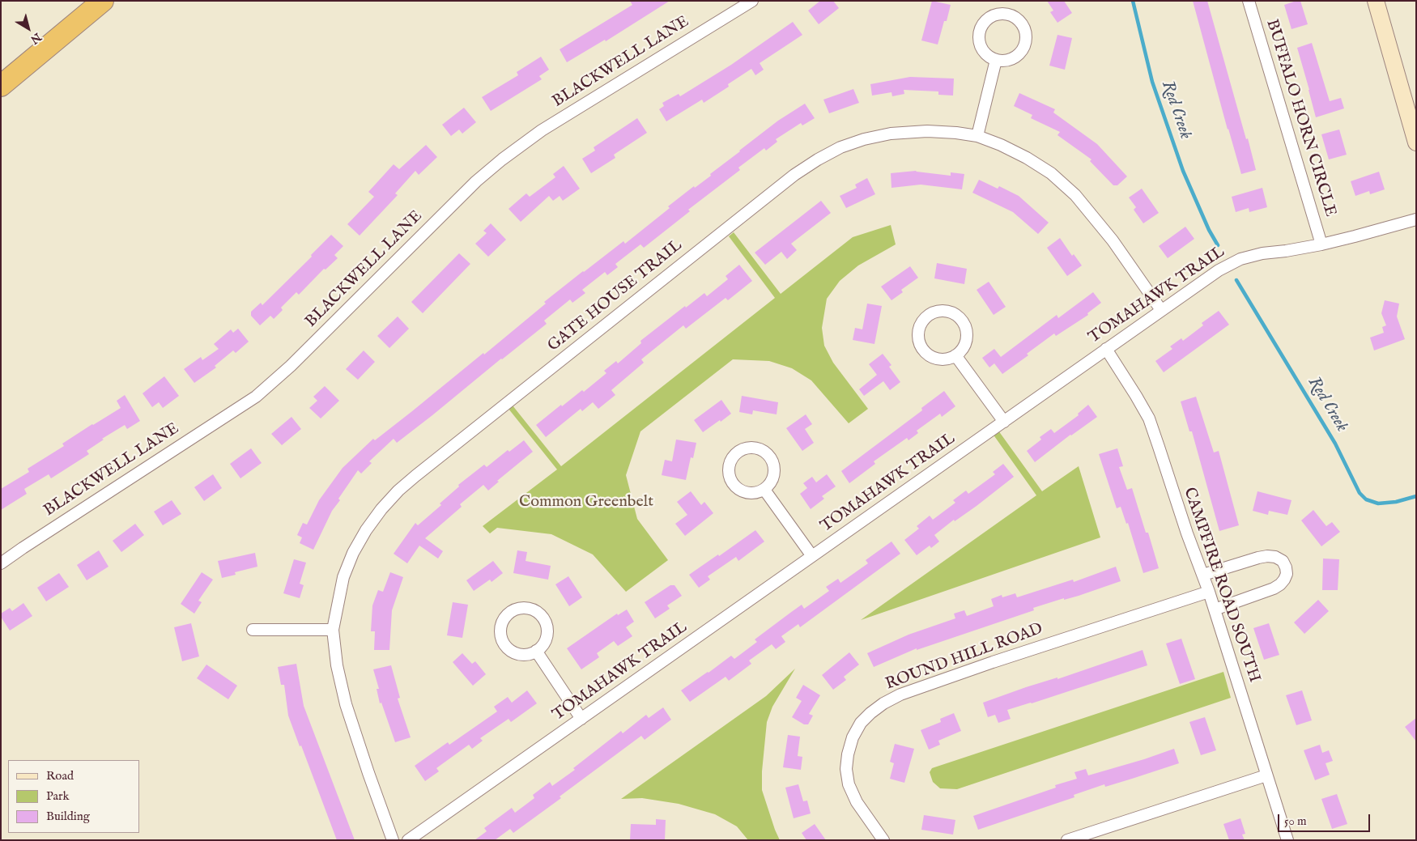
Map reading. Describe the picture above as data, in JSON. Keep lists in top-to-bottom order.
{
  "streets": {
    "street": [
      "BLACKWELL LANE",
      "BUFFALO HORN CIRCLE",
      "TOMAHAWK TRAIL",
      "GATE HOUSE TRAIL",
      "CAMPFIRE ROAD SOUTH",
      "ROUND HILL ROAD"
    ]
  },
  "crossings": [
    ["BUFFALO HORN CIRCLE", "TOMAHAWK TRAIL"],
    ["TOMAHAWK TRAIL", "GATE HOUSE TRAIL"],
    ["TOMAHAWK TRAIL", "CAMPFIRE ROAD SOUTH"],
    ["CAMPFIRE ROAD SOUTH", "ROUND HILL ROAD"]
  ],
  "water": ["Red Creek"],
  "parks": ["Common Greenbelt"],
  "legend": ["Road", "Park", "Building"],
  "scale_bar": "50 m",
  "north": "bottom right"
}
